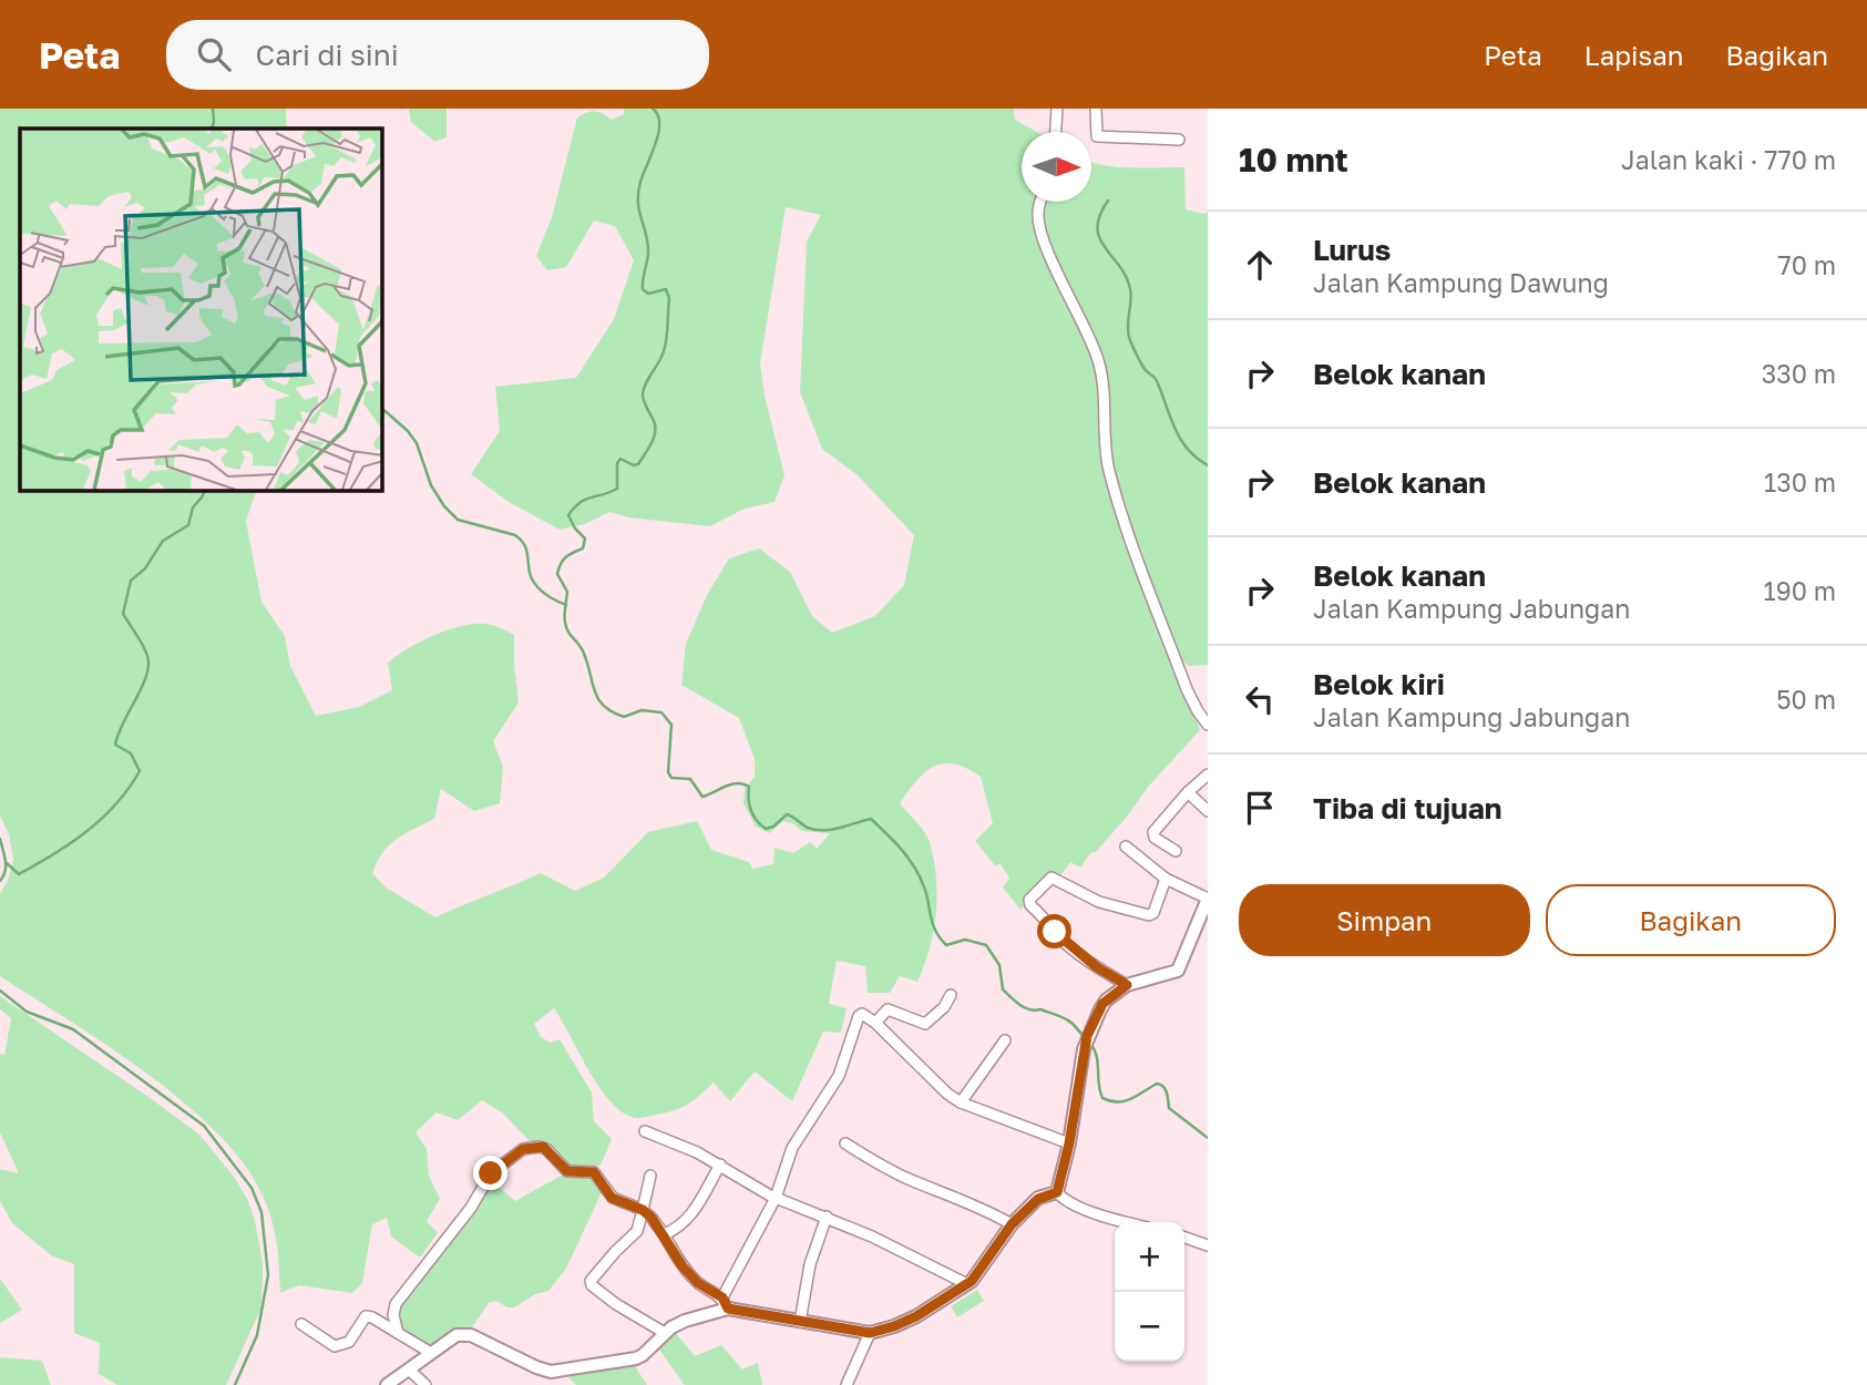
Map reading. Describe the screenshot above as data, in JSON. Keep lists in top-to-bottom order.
{
  "north": "right",
  "page": {
    "header": "Peta",
    "search": "Cari di sini",
    "nav": ["Peta", "Lapisan", "Bagikan"],
    "heading": ["10 mnt", "Jalan kaki · 770 m"],
    "list": [
      ["Lurus", "Jalan Kampung Dawung", "70 m"],
      ["Belok kanan", "330 m"],
      ["Belok kanan", "130 m"],
      ["Belok kanan", "Jalan Kampung Jabungan", "190 m"],
      ["Belok kiri", "Jalan Kampung Jabungan", "50 m"],
      "Tiba di tujuan"
    ],
    "buttons": ["Simpan", "Bagikan"],
    "map_buttons": ["+", "−"]
  }
}
